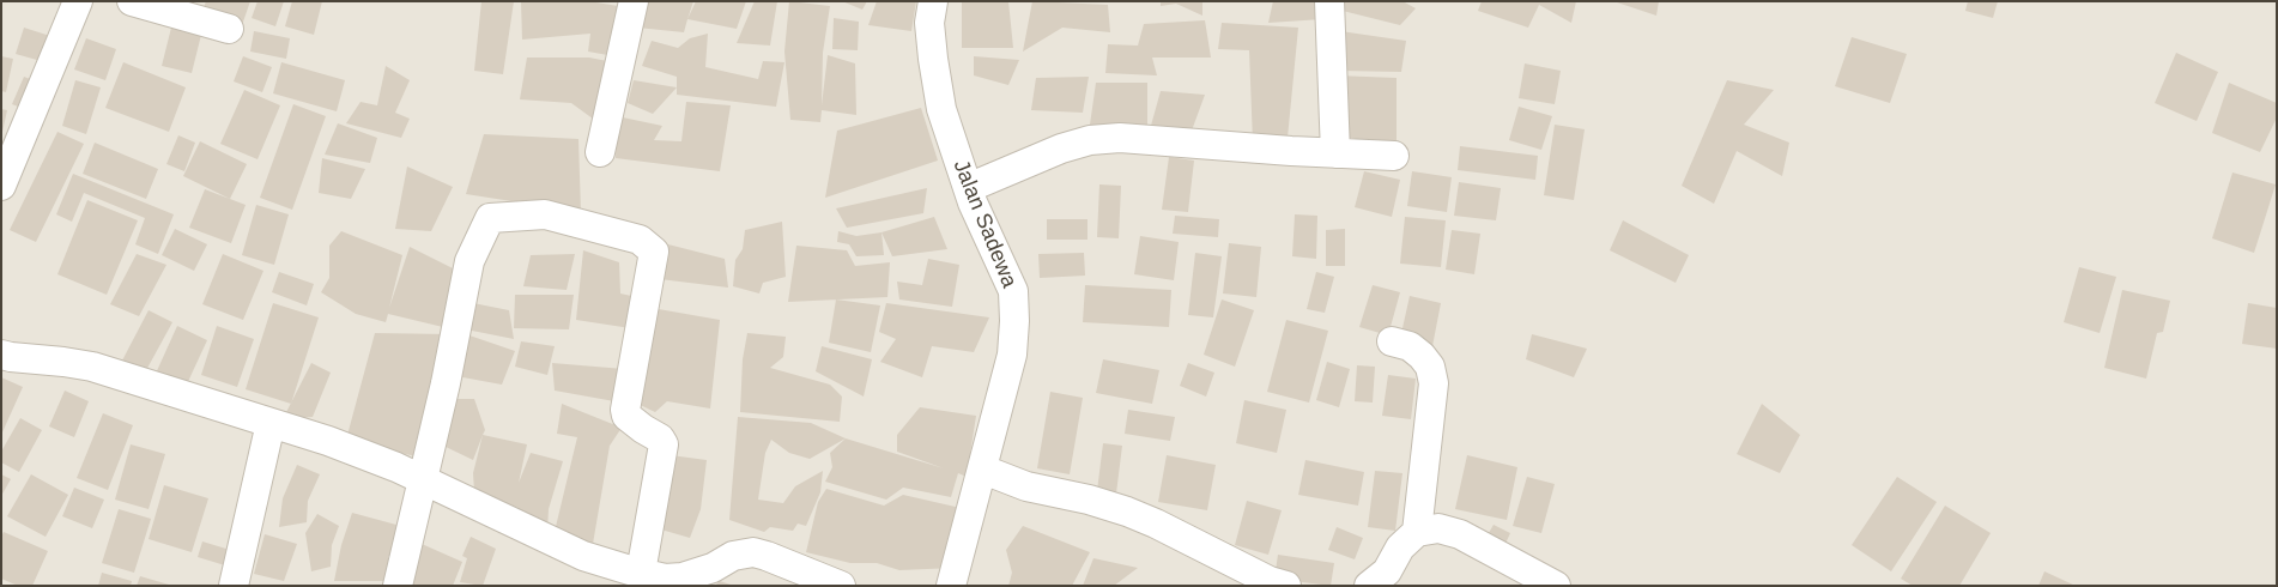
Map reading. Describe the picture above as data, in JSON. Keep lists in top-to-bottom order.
{
  "streets": {
    "street": ["Jalan Sadewa"]
  }
}
